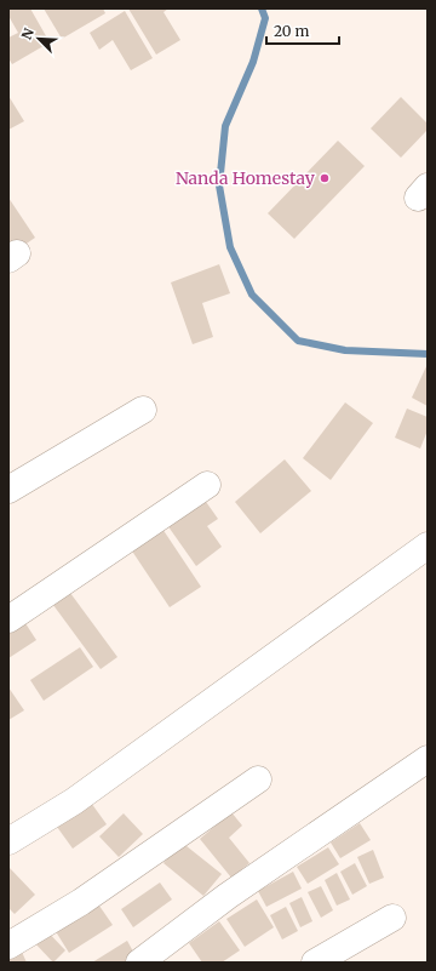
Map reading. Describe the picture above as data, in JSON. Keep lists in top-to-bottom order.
{
  "places": ["Nanda Homestay"],
  "scale_bar": "20 m",
  "north": "top left"
}
